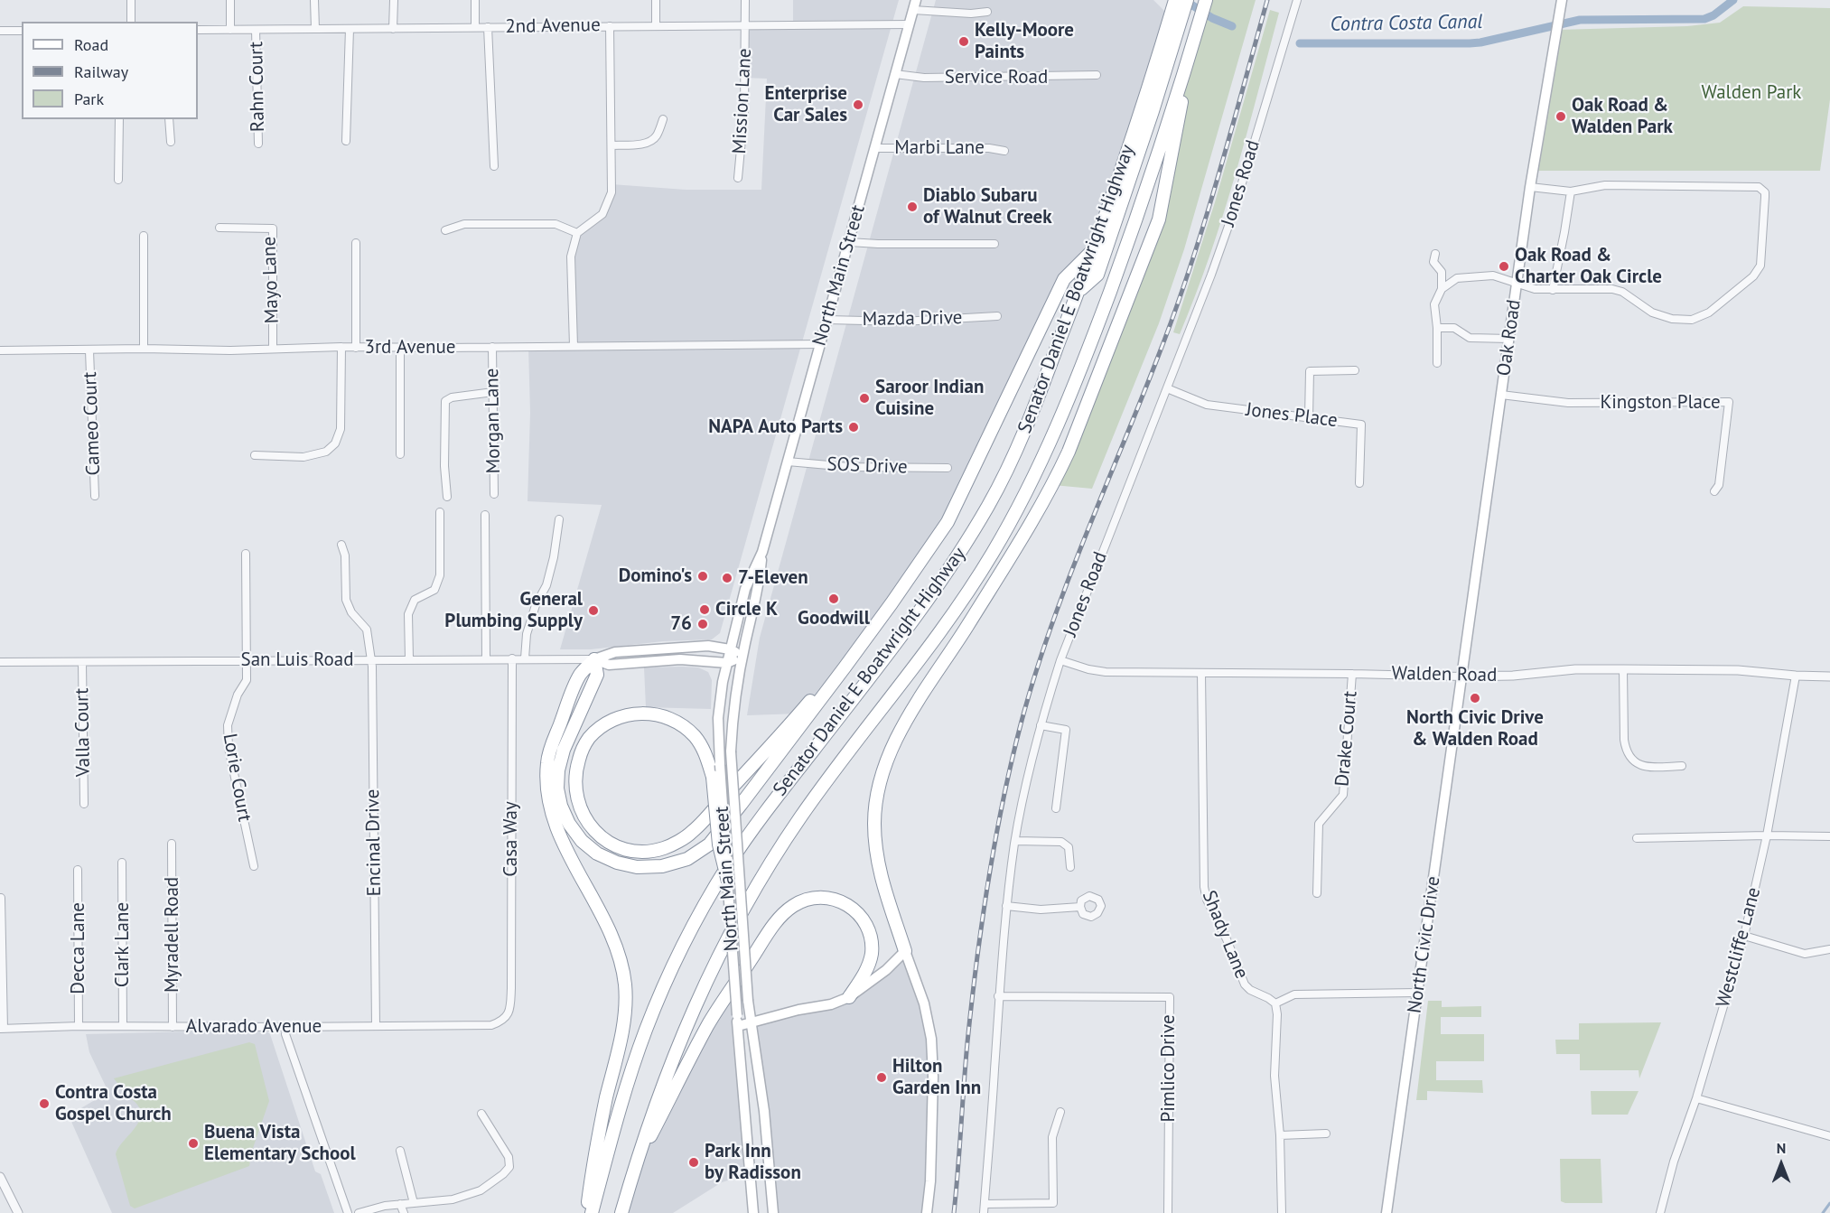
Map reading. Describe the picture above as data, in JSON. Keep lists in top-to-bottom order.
{
  "streets": {
    "highway": ["Senator Daniel E Boatwright Highway"],
    "main road": [
      "North Main Street",
      "Oak Road",
      "San Luis Road",
      "North Civic Drive"
    ],
    "street": [
      "2nd Avenue",
      "Service Road",
      "Rahn Court",
      "Mission Lane",
      "Marbi Lane",
      "Jones Road",
      "Mayo Lane",
      "Mazda Drive",
      "3rd Avenue",
      "Kingston Place",
      "Jones Place",
      "Morgan Lane",
      "Cameo Court",
      "SOS Drive",
      "Walden Road",
      "Valla Court",
      "Drake Court",
      "Lorie Court",
      "Casa Way",
      "Encinal Drive",
      "Myradell Road",
      "Shady Lane",
      "Clark Lane",
      "Westcliffe Lane",
      "Decca Lane",
      "Alvarado Avenue",
      "Pimlico Drive"
    ]
  },
  "crossings": [
    ["2nd Avenue", "Rahn Court"],
    ["2nd Avenue", "Mission Lane"],
    ["2nd Avenue", "North Main Street"],
    ["Service Road", "North Main Street"],
    ["Marbi Lane", "North Main Street"],
    ["Jones Road", "Jones Place"],
    ["Jones Road", "Walden Road"],
    ["Jones Road", "Pimlico Drive"],
    ["North Main Street", "Mazda Drive"],
    ["North Main Street", "3rd Avenue"],
    ["North Main Street", "SOS Drive"],
    ["North Main Street", "San Luis Road"],
    ["Mayo Lane", "3rd Avenue"],
    ["Oak Road", "Kingston Place"],
    ["Oak Road", "Walden Road"],
    ["Oak Road", "North Civic Drive"],
    ["3rd Avenue", "Morgan Lane"],
    ["3rd Avenue", "Cameo Court"],
    ["San Luis Road", "Valla Court"],
    ["San Luis Road", "Lorie Court"],
    ["San Luis Road", "Casa Way"],
    ["San Luis Road", "Encinal Drive"],
    ["Walden Road", "Drake Court"],
    ["Walden Road", "Shady Lane"],
    ["Walden Road", "North Civic Drive"],
    ["Walden Road", "Westcliffe Lane"],
    ["Casa Way", "Alvarado Avenue"],
    ["Encinal Drive", "Alvarado Avenue"],
    ["Myradell Road", "Alvarado Avenue"],
    ["Clark Lane", "Alvarado Avenue"],
    ["Decca Lane", "Alvarado Avenue"]
  ],
  "water": ["Contra Costa Canal"],
  "parks": ["Walden Park"],
  "places": [
    "Kelly-Moore Paints",
    "Enterprise Car Sales",
    "Oak Road & Walden Park",
    "Diablo Subaru of Walnut Creek",
    "Oak Road & Charter Oak Circle",
    "Saroor Indian Cuisine",
    "NAPA Auto Parts",
    "Domino's",
    "7-Eleven",
    "Goodwill",
    "Circle K",
    "General Plumbing Supply",
    "76",
    "North Civic Drive & Walden Road",
    "Hilton Garden Inn",
    "Contra Costa Gospel Church",
    "Buena Vista Elementary School",
    "Park Inn by Radisson"
  ],
  "legend": ["Road", "Railway", "Park"],
  "north": "top"
}
